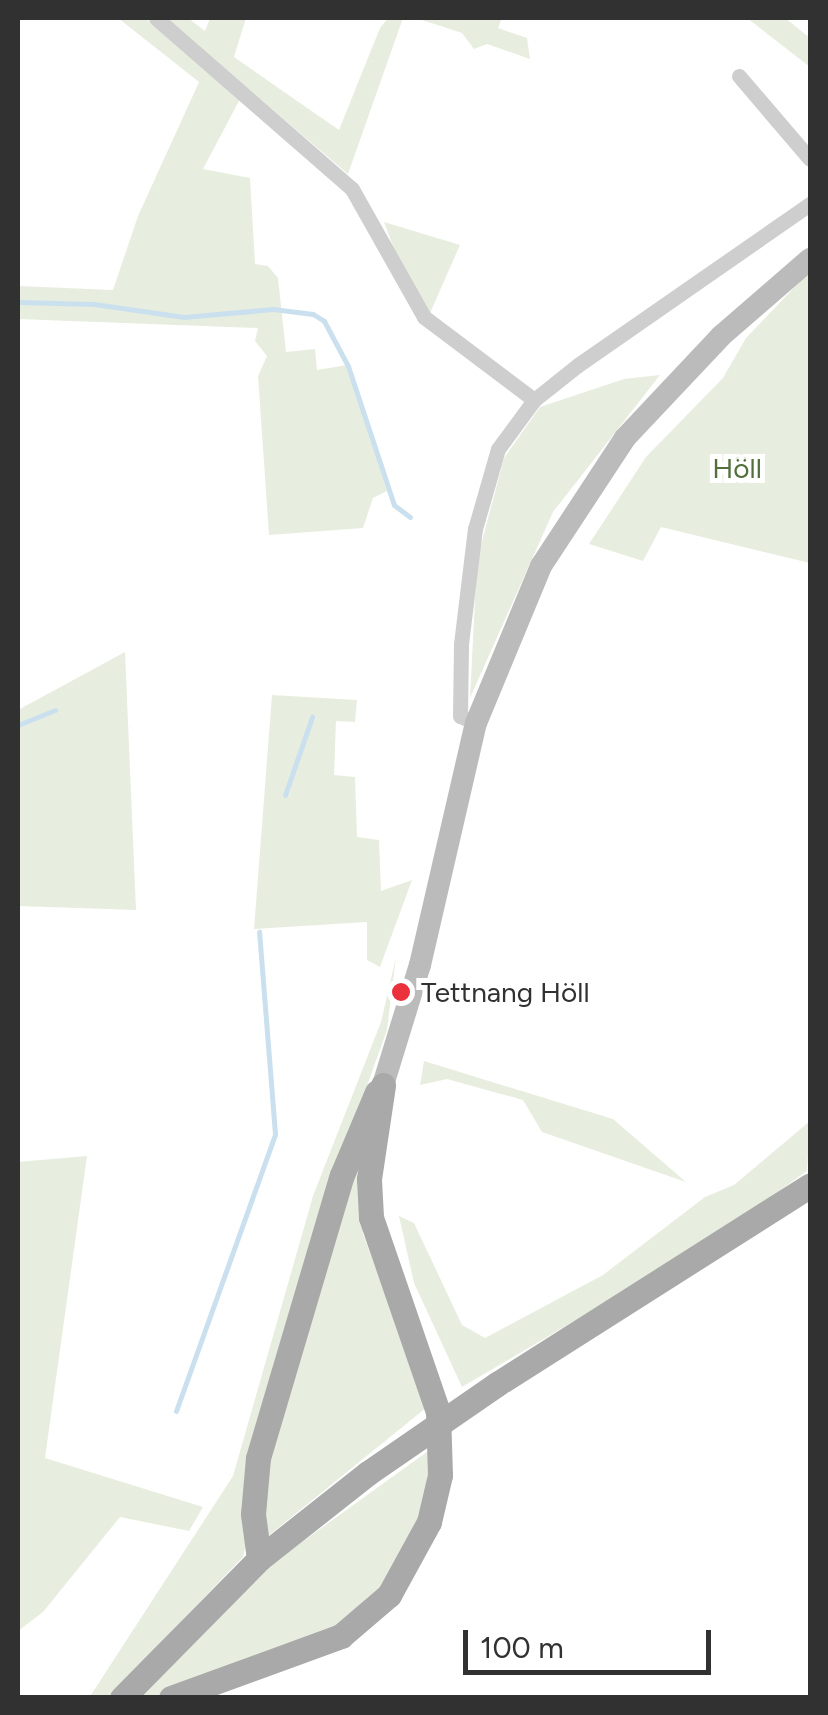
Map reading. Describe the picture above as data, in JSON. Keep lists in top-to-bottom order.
{
  "parks": ["Höll"],
  "places": ["Tettnang Höll"],
  "scale_bar": "100 m"
}
